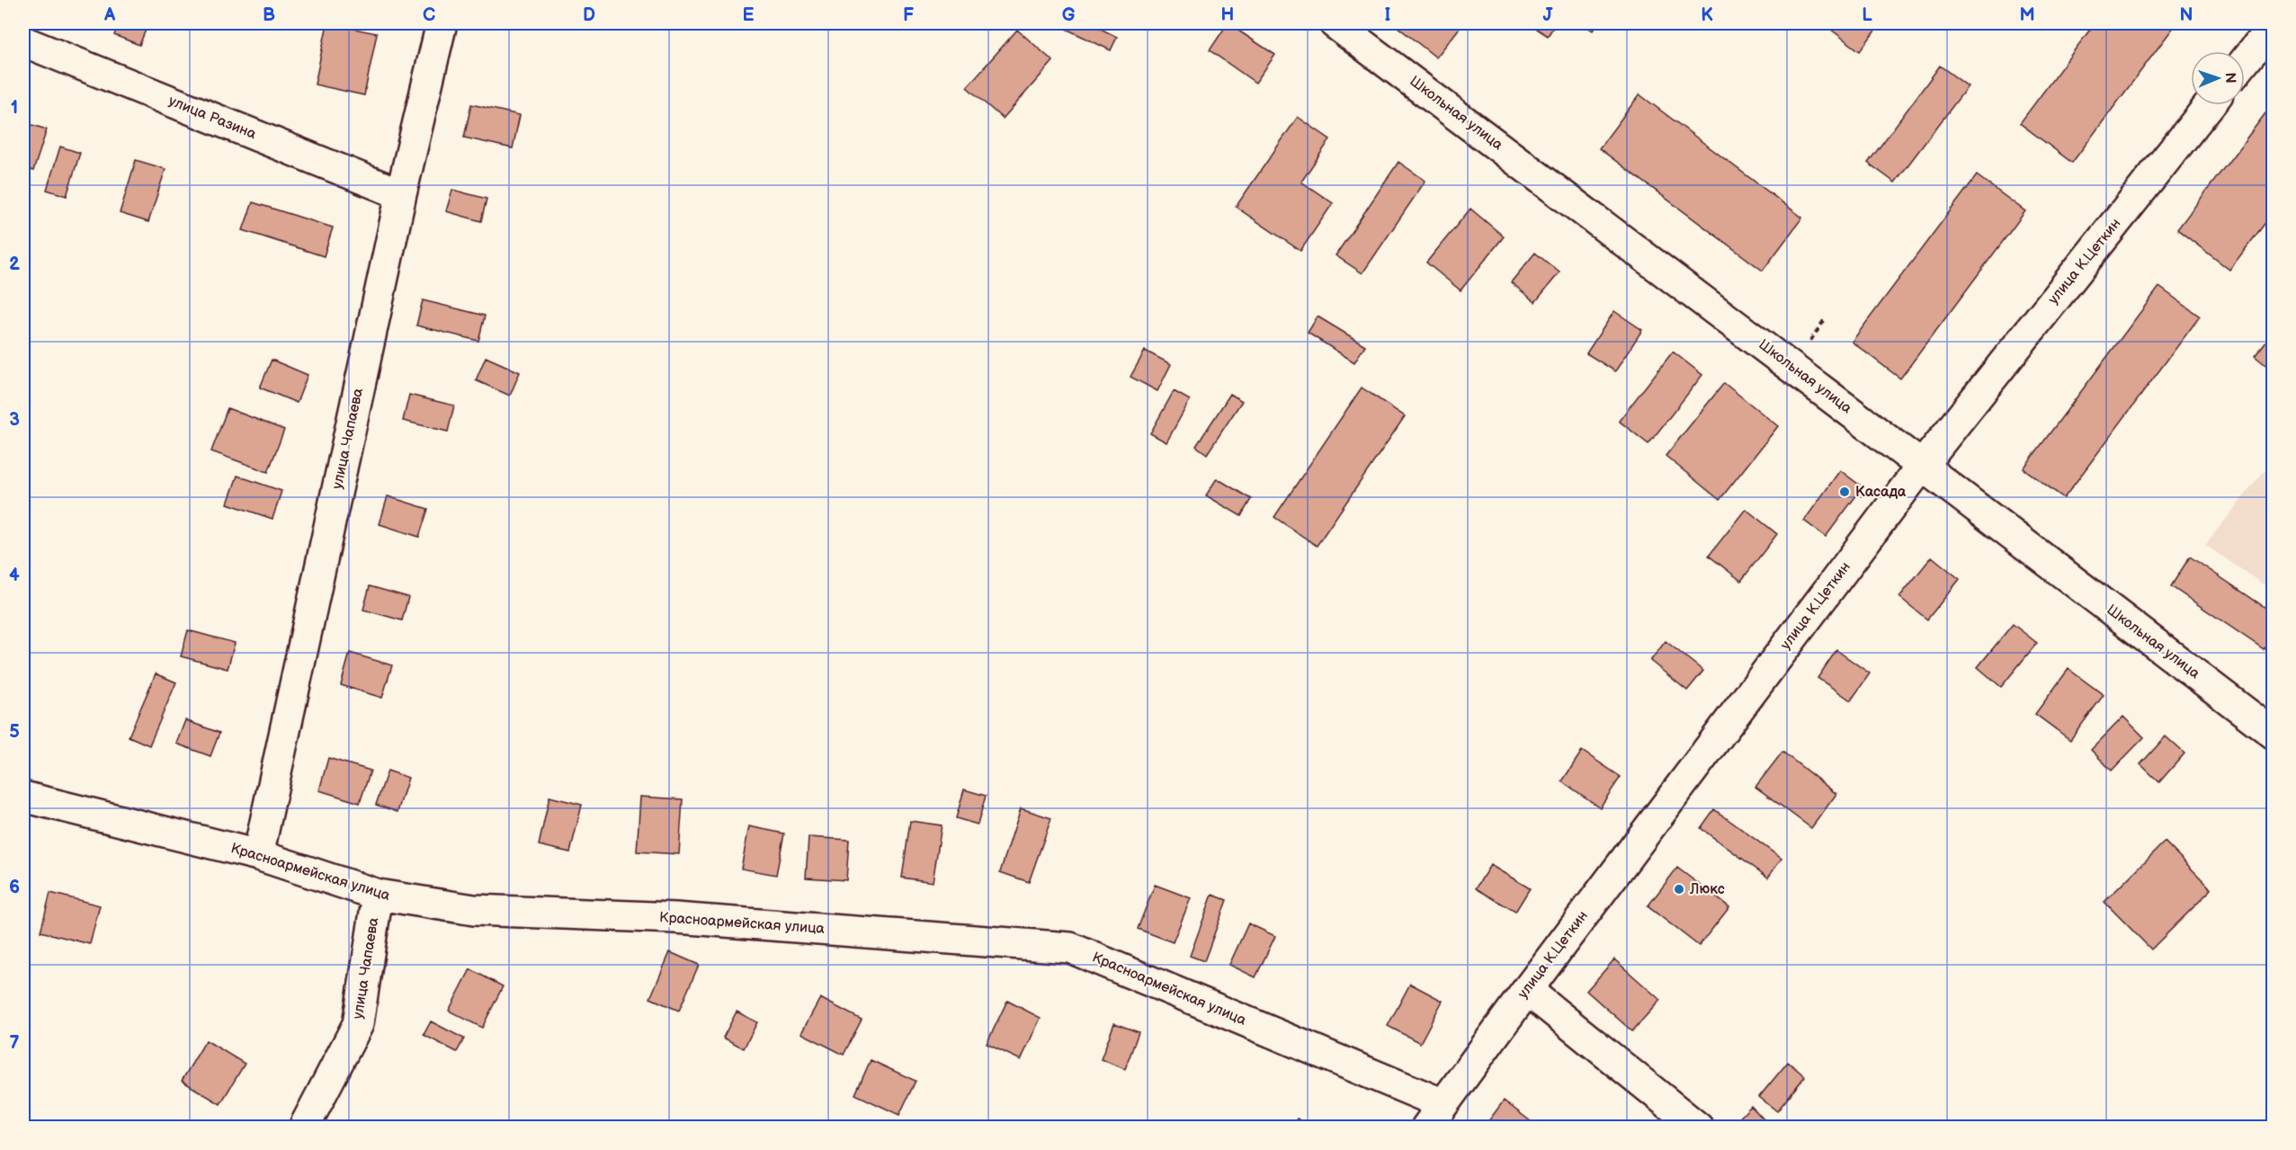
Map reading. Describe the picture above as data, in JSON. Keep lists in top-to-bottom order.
{
  "streets": {
    "street": [
      "Школьная улица",
      "улица Разина",
      "улица К.Цеткин",
      "улица Чапаева",
      "Красноармейская улица"
    ]
  },
  "crossings": [
    ["Школьная улица", "улица К.Цеткин"],
    ["улица Разина", "улица Чапаева"],
    ["улица К.Цеткин", "Красноармейская улица"],
    ["улица Чапаева", "Красноармейская улица"]
  ],
  "places": ["Касада", "Люкс"],
  "north": "right",
  "grid": {
    "columns": [
      "A",
      "B",
      "C",
      "D",
      "E",
      "F",
      "G",
      "H",
      "I",
      "J",
      "K",
      "L",
      "M",
      "N"
    ],
    "rows": [
      "1",
      "2",
      "3",
      "4",
      "5",
      "6",
      "7"
    ]
  }
}
